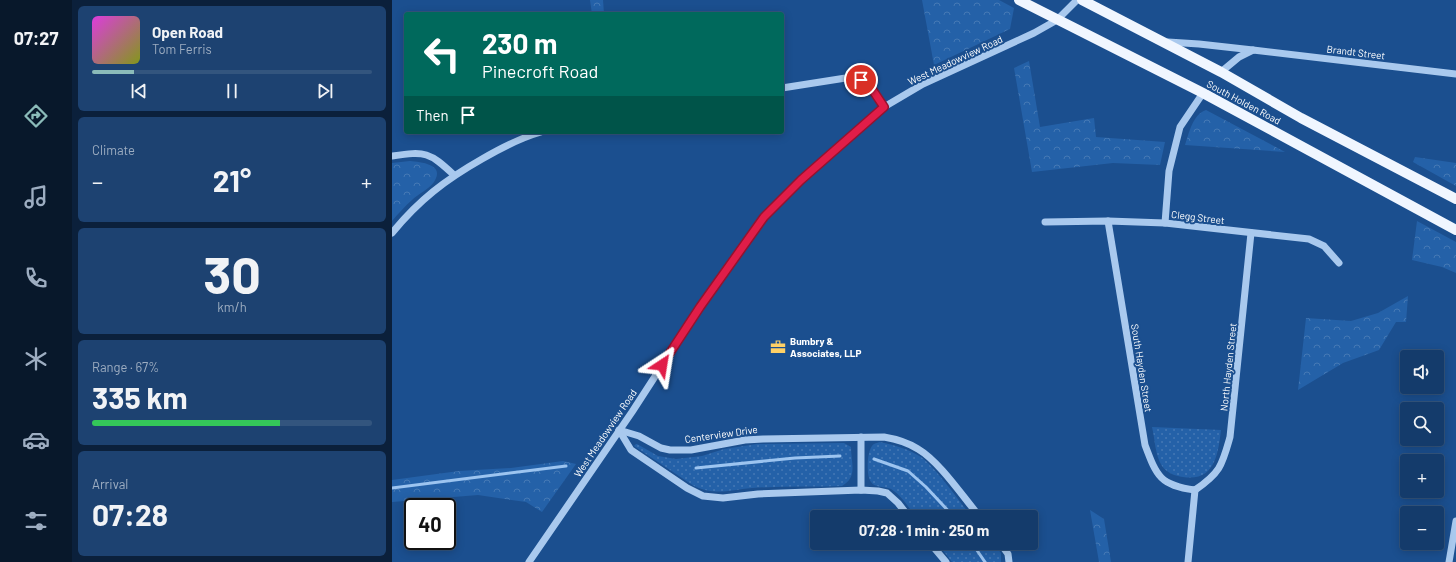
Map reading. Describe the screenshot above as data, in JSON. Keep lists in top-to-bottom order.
{
  "streets": {
    "main road": ["South Holden Road"],
    "street": [
      "Brandt Street",
      "West Meadowview Road",
      "Clegg Street",
      "North Hayden Street",
      "South Hayden Street",
      "Centerview Drive"
    ]
  },
  "crossings": [
    ["Brandt Street", "South Holden Road"],
    ["West Meadowview Road", "South Holden Road"],
    ["West Meadowview Road", "Centerview Drive"],
    ["Clegg Street", "North Hayden Street"],
    ["Clegg Street", "South Hayden Street"],
    ["North Hayden Street", "South Hayden Street"]
  ],
  "places": {
    "office": ["Bumbry & Associates, LLP"]
  },
  "page": {
    "tabs": "07:27",
    "turn": ["230 m", "Pinecroft Road"],
    "song": ["Open Road", "Tom Ferris"],
    "then": "Then",
    "tile": [
      "Climate",
      ["30", "km/h"],
      ["Range · 67%", "335 km"],
      ["Arrival", "07:28"]
    ],
    "heat": ["−", "21°", "+"],
    "map_buttons": ["+", "−"],
    "limit": "40",
    "trip": "07:28 · 1 min · 250 m"
  }
}
